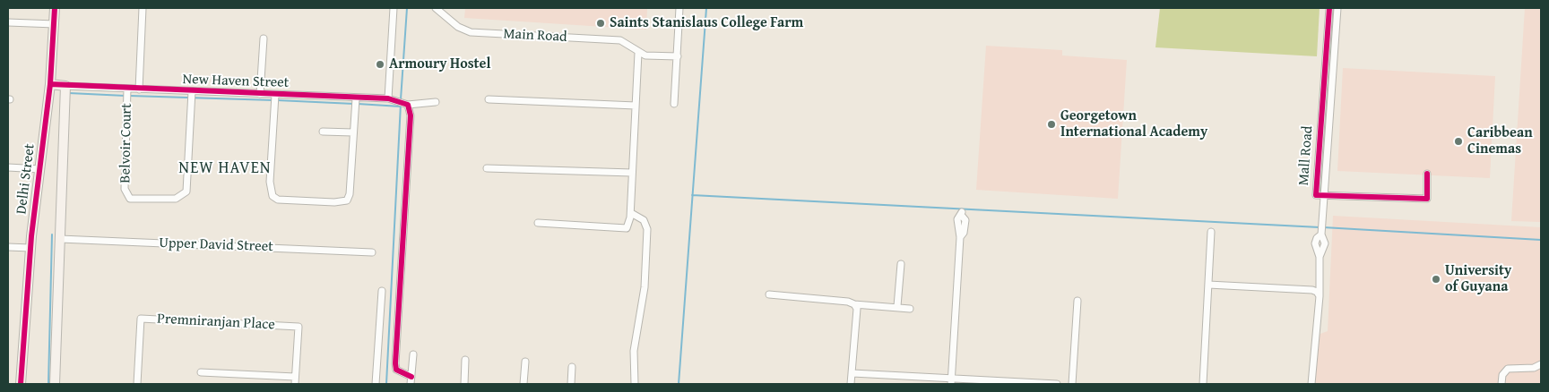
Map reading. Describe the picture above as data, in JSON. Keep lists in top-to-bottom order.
{
  "streets": {
    "street": [
      "Main Road",
      "New Haven Street",
      "Belvoir Court",
      "Mall Road",
      "Delhi Street",
      "Upper David Street",
      "Premniranjan Place"
    ]
  },
  "crossings": [
    ["New Haven Street", "Belvoir Court"]
  ],
  "districts": ["NEW HAVEN"],
  "places": [
    "Saints Stanislaus College Farm",
    "Armoury Hostel",
    "Georgetown International Academy",
    "Caribbean Cinemas",
    "University of Guyana"
  ]
}
